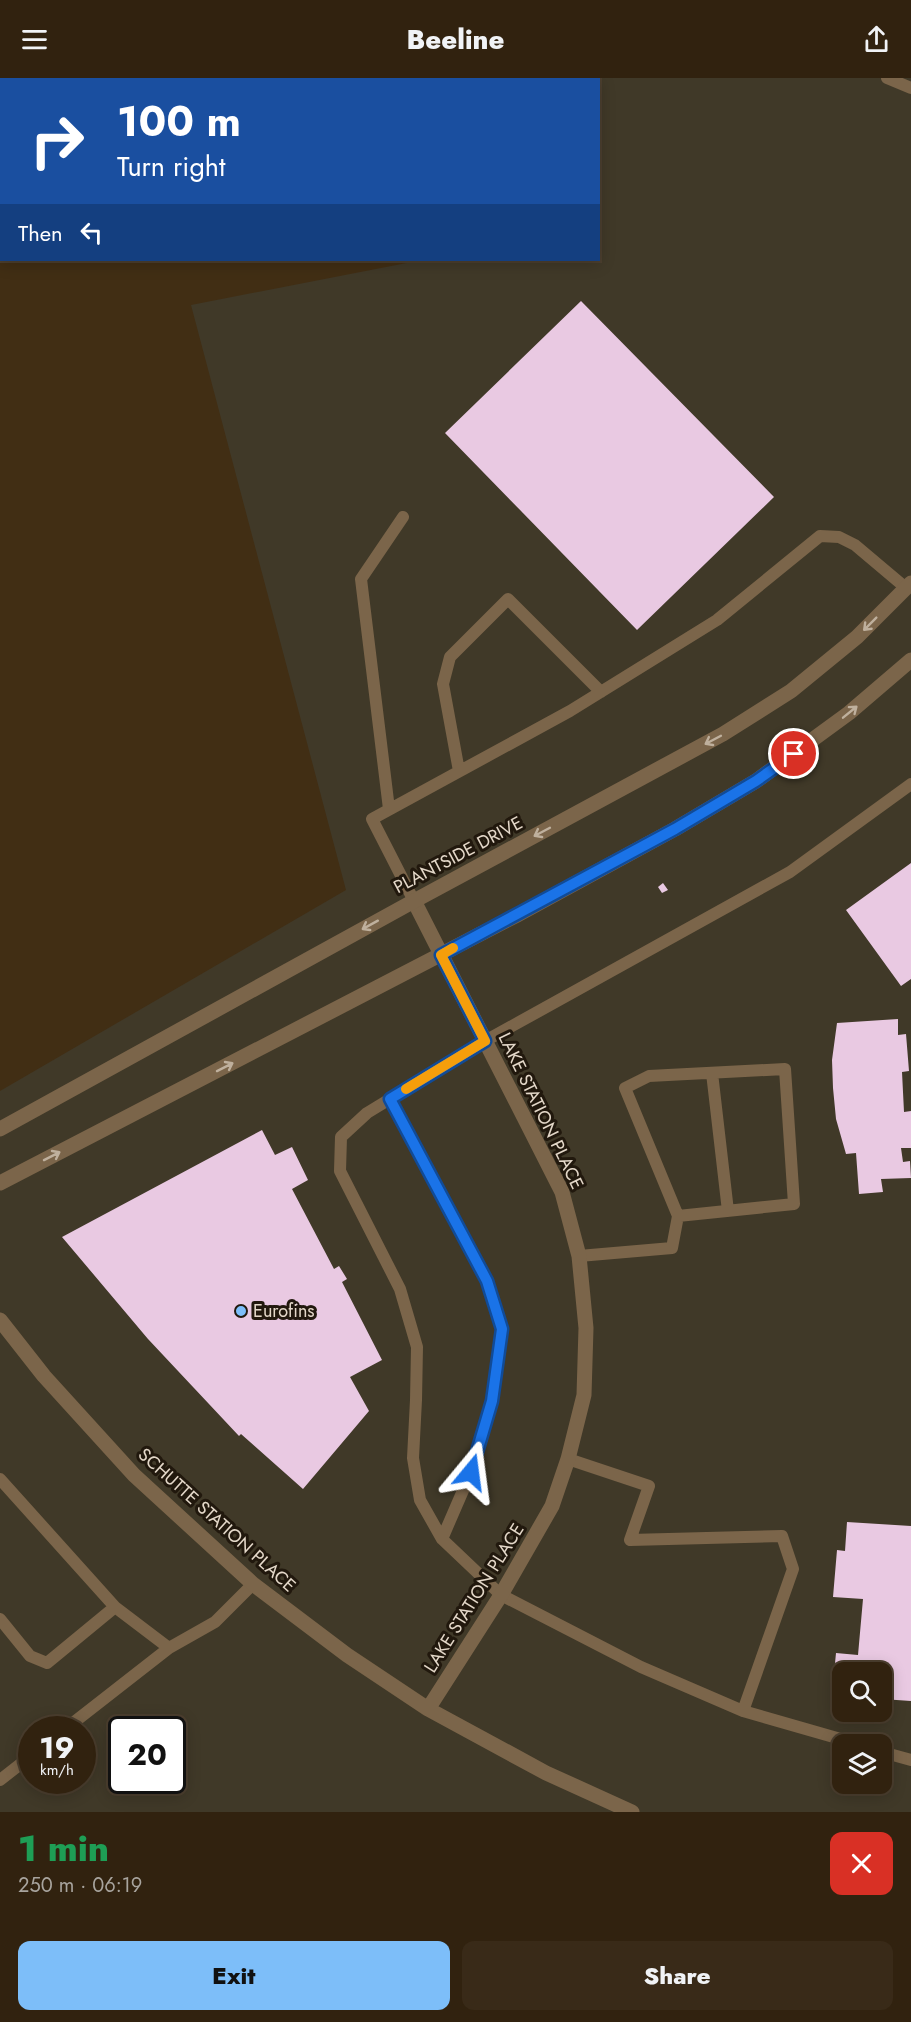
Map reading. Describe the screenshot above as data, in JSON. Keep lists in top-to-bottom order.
{
  "streets": {
    "street": ["PLANTSIDE DRIVE", "LAKE STATION PLACE", "SCHUTTE STATION PLACE"]
  },
  "crossings": [
    ["PLANTSIDE DRIVE", "LAKE STATION PLACE"],
    ["LAKE STATION PLACE", "SCHUTTE STATION PLACE"]
  ],
  "places": ["Eurofins"],
  "page": {
    "header": "Beeline",
    "turn": ["100 m", "Turn right"],
    "then": "Then",
    "speed": "19 km/h",
    "limit": "20",
    "heading": ["1 min", "250 m · 06:19"],
    "buttons": ["Exit", "Share"]
  }
}
